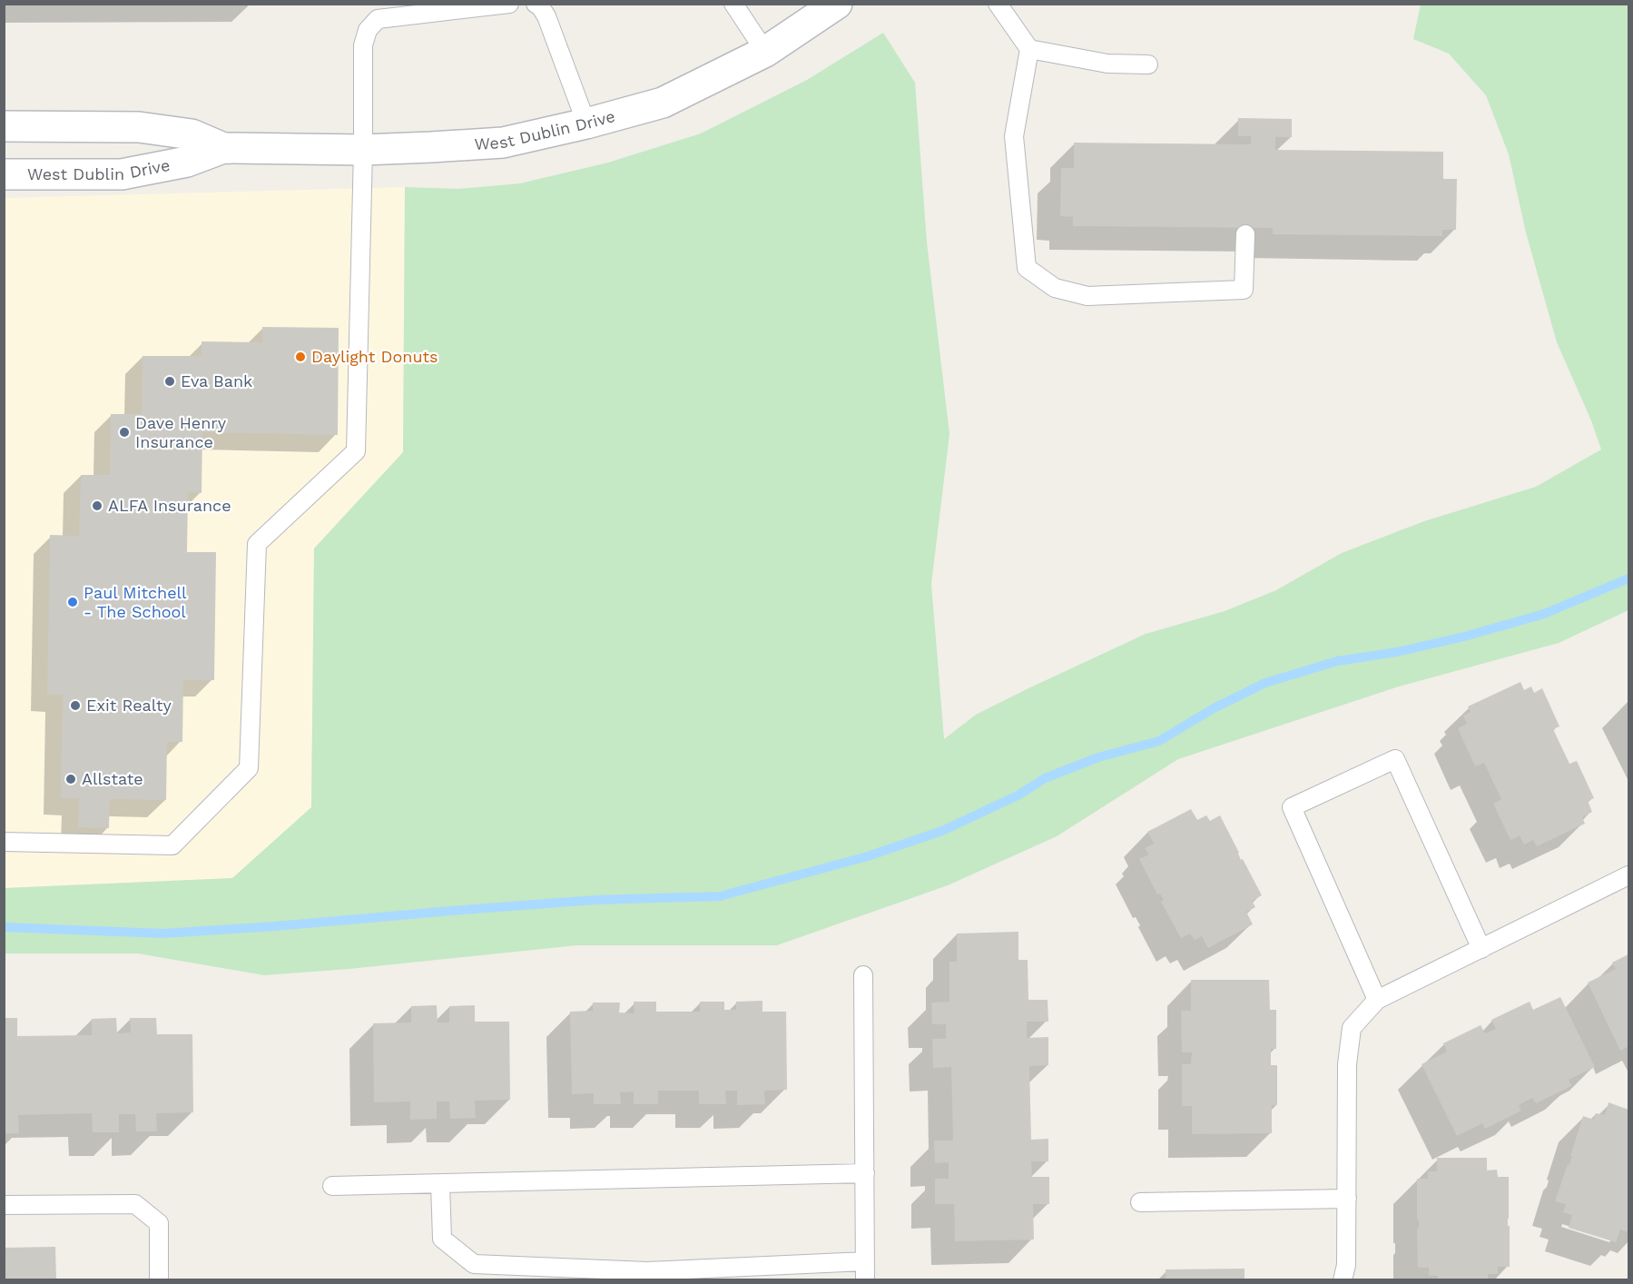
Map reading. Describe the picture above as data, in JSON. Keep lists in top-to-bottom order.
{
  "streets": {
    "street": ["West Dublin Drive"]
  },
  "places": [
    "Daylight Donuts",
    "Eva Bank",
    "Dave Henry Insurance",
    "ALFA Insurance",
    "Paul Mitchell - The School",
    "Exit Realty",
    "Allstate"
  ]
}
